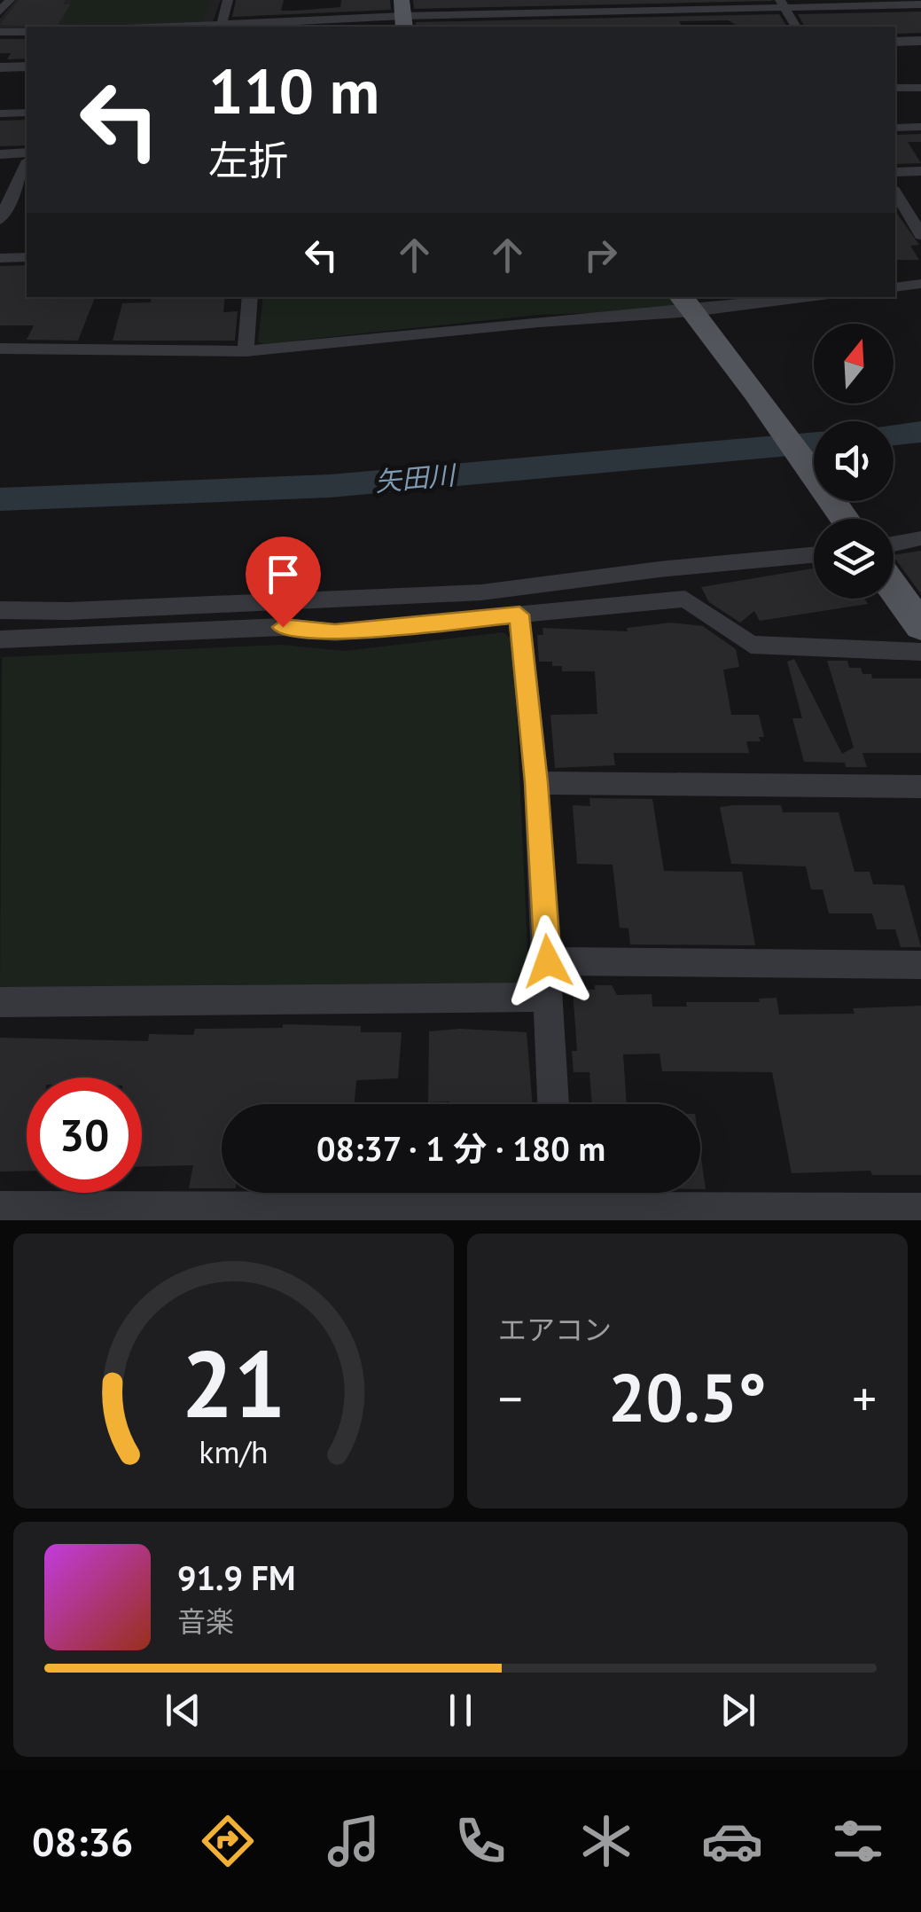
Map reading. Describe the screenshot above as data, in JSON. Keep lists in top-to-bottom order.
{
  "water": ["矢田川"],
  "north": "top",
  "page": {
    "turn": ["110 m", "左折"],
    "limit": "30",
    "trip": "08:37 · 1 分 · 180 m",
    "tile": "エアコン",
    "heat": ["−", "20.5°", "+"],
    "song": ["91.9 FM", "音楽"],
    "tabs": "08:36",
    "gauge": ["21", "km/h"]
  }
}
